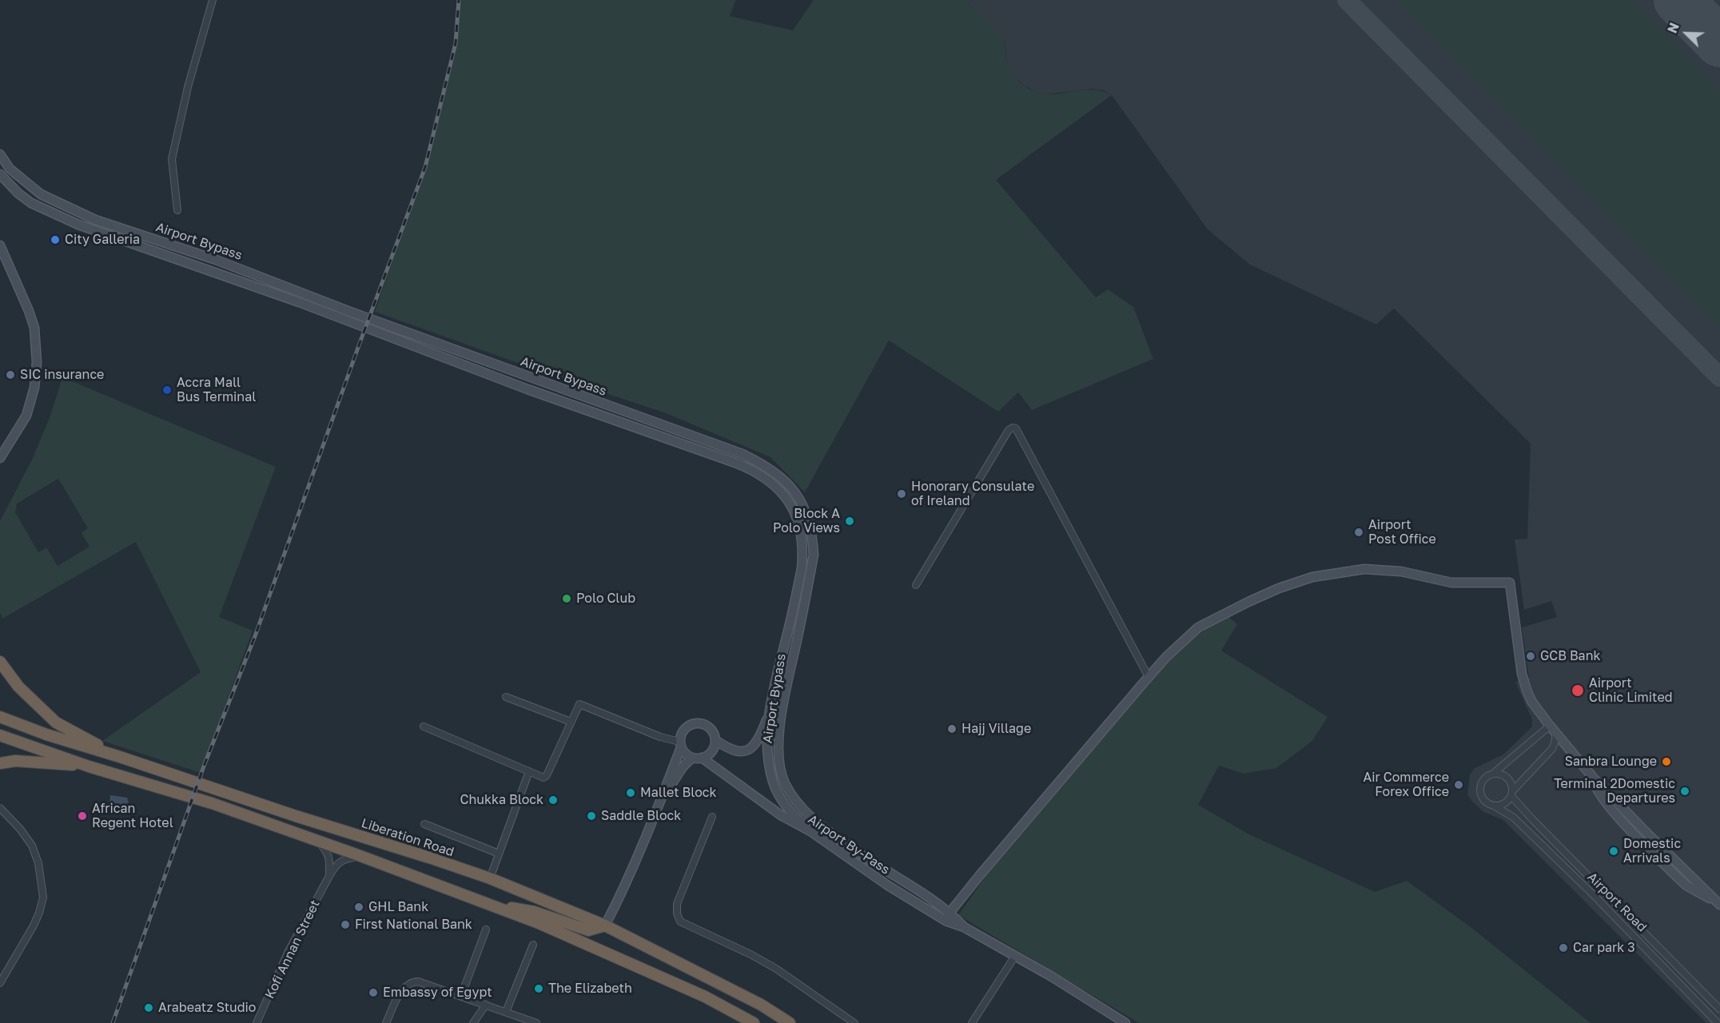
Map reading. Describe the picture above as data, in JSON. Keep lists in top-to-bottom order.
{
  "streets": {
    "highway": ["Liberation Road"],
    "main road": ["Airport Bypass", "Airport By-Pass"],
    "street": ["Airport Road", "Kofi Annan Street"]
  },
  "crossings": [
    ["Airport Bypass", "Airport By-Pass"]
  ],
  "places": [
    "City Galleria",
    "SIC insurance",
    "Accra Mall Bus Terminal",
    "Honorary Consulate of Ireland",
    "Block A Polo Views",
    "Airport Post Office",
    "Polo Club",
    "GCB Bank",
    "Airport Clinic Limited",
    "Hajj Village",
    "Sanbra Lounge",
    "Air Commerce Forex Office",
    "Terminal 2Domestic Departures",
    "Mallet Block",
    "Chukka Block",
    "African Regent Hotel",
    "Saddle Block",
    "Domestic Arrivals",
    "GHL Bank",
    "First National Bank",
    "Car park 3",
    "The Elizabeth",
    "Embassy of Egypt",
    "Arabeatz Studio"
  ],
  "north": "top left"
}
